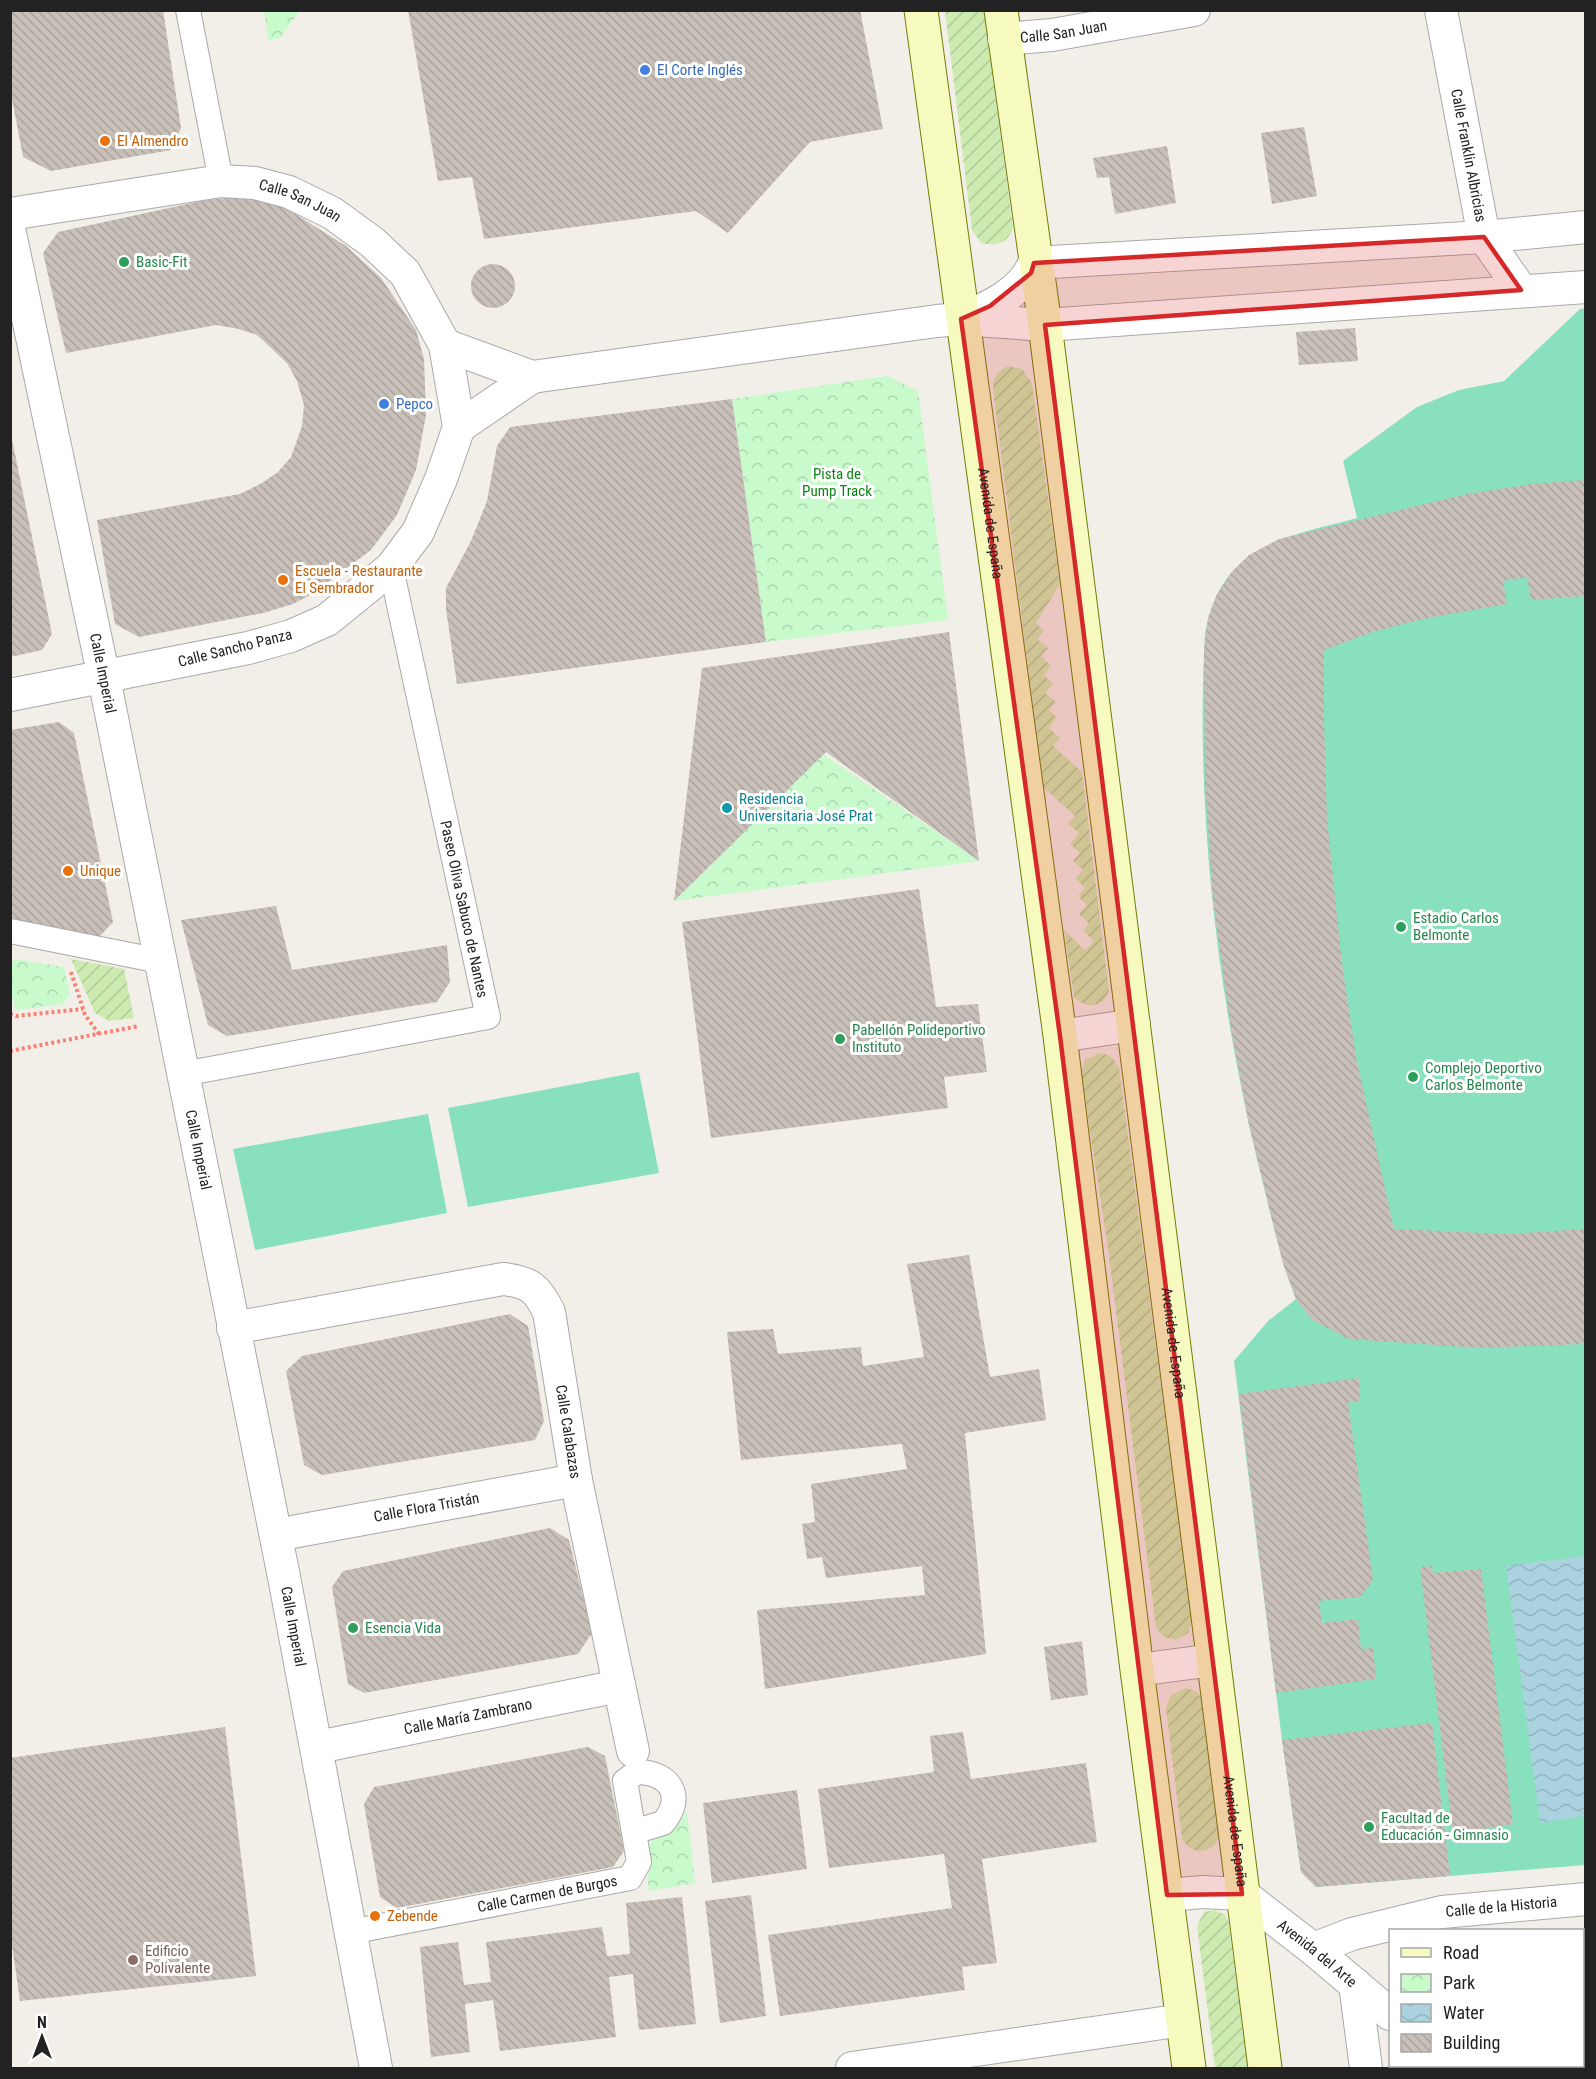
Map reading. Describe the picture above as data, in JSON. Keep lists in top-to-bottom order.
{
  "streets": {
    "main road": ["Avenida de España"],
    "street": [
      "Calle San Juan",
      "Calle Franklin Albricias",
      "Calle Sancho Panza",
      "Calle Imperial",
      "Paseo Oliva Sabuco de Nantes",
      "Calle Calabazas",
      "Calle Flora Tristán",
      "Calle María Zambrano",
      "Calle Carmen de Burgos",
      "Calle de la Historia",
      "Avenida del Arte"
    ]
  },
  "crossings": [
    ["Calle San Juan", "Avenida de España"],
    ["Calle San Juan", "Calle Sancho Panza"],
    ["Avenida de España", "Avenida del Arte"],
    ["Calle Sancho Panza", "Calle Imperial"],
    ["Calle Sancho Panza", "Paseo Oliva Sabuco de Nantes"],
    ["Calle Imperial", "Paseo Oliva Sabuco de Nantes"],
    ["Calle Imperial", "Calle Calabazas"],
    ["Calle Imperial", "Calle Flora Tristán"],
    ["Calle Imperial", "Calle María Zambrano"],
    ["Calle Imperial", "Calle Carmen de Burgos"],
    ["Calle Calabazas", "Calle Flora Tristán"],
    ["Calle Calabazas", "Calle María Zambrano"],
    ["Calle Calabazas", "Calle Carmen de Burgos"],
    ["Calle de la Historia", "Avenida del Arte"]
  ],
  "parks": ["Pista de Pump Track"],
  "places": [
    "El Corte Inglés",
    "El Almendro",
    "Basic-Fit",
    "Pepco",
    "Escuela - Restaurante El Sembrador",
    "Residencia Universitaria José Prat",
    "Unique",
    "Estadio Carlos Belmonte",
    "Pabellón Polideportivo Instituto",
    "Complejo Deportivo Carlos Belmonte",
    "Esencia Vida",
    "Facultad de Educación - Gimnasio",
    "Zebende",
    "Edificio Polivalente"
  ],
  "legend": [
    "Road",
    "Park",
    "Water",
    "Building"
  ],
  "north": "top"
}
